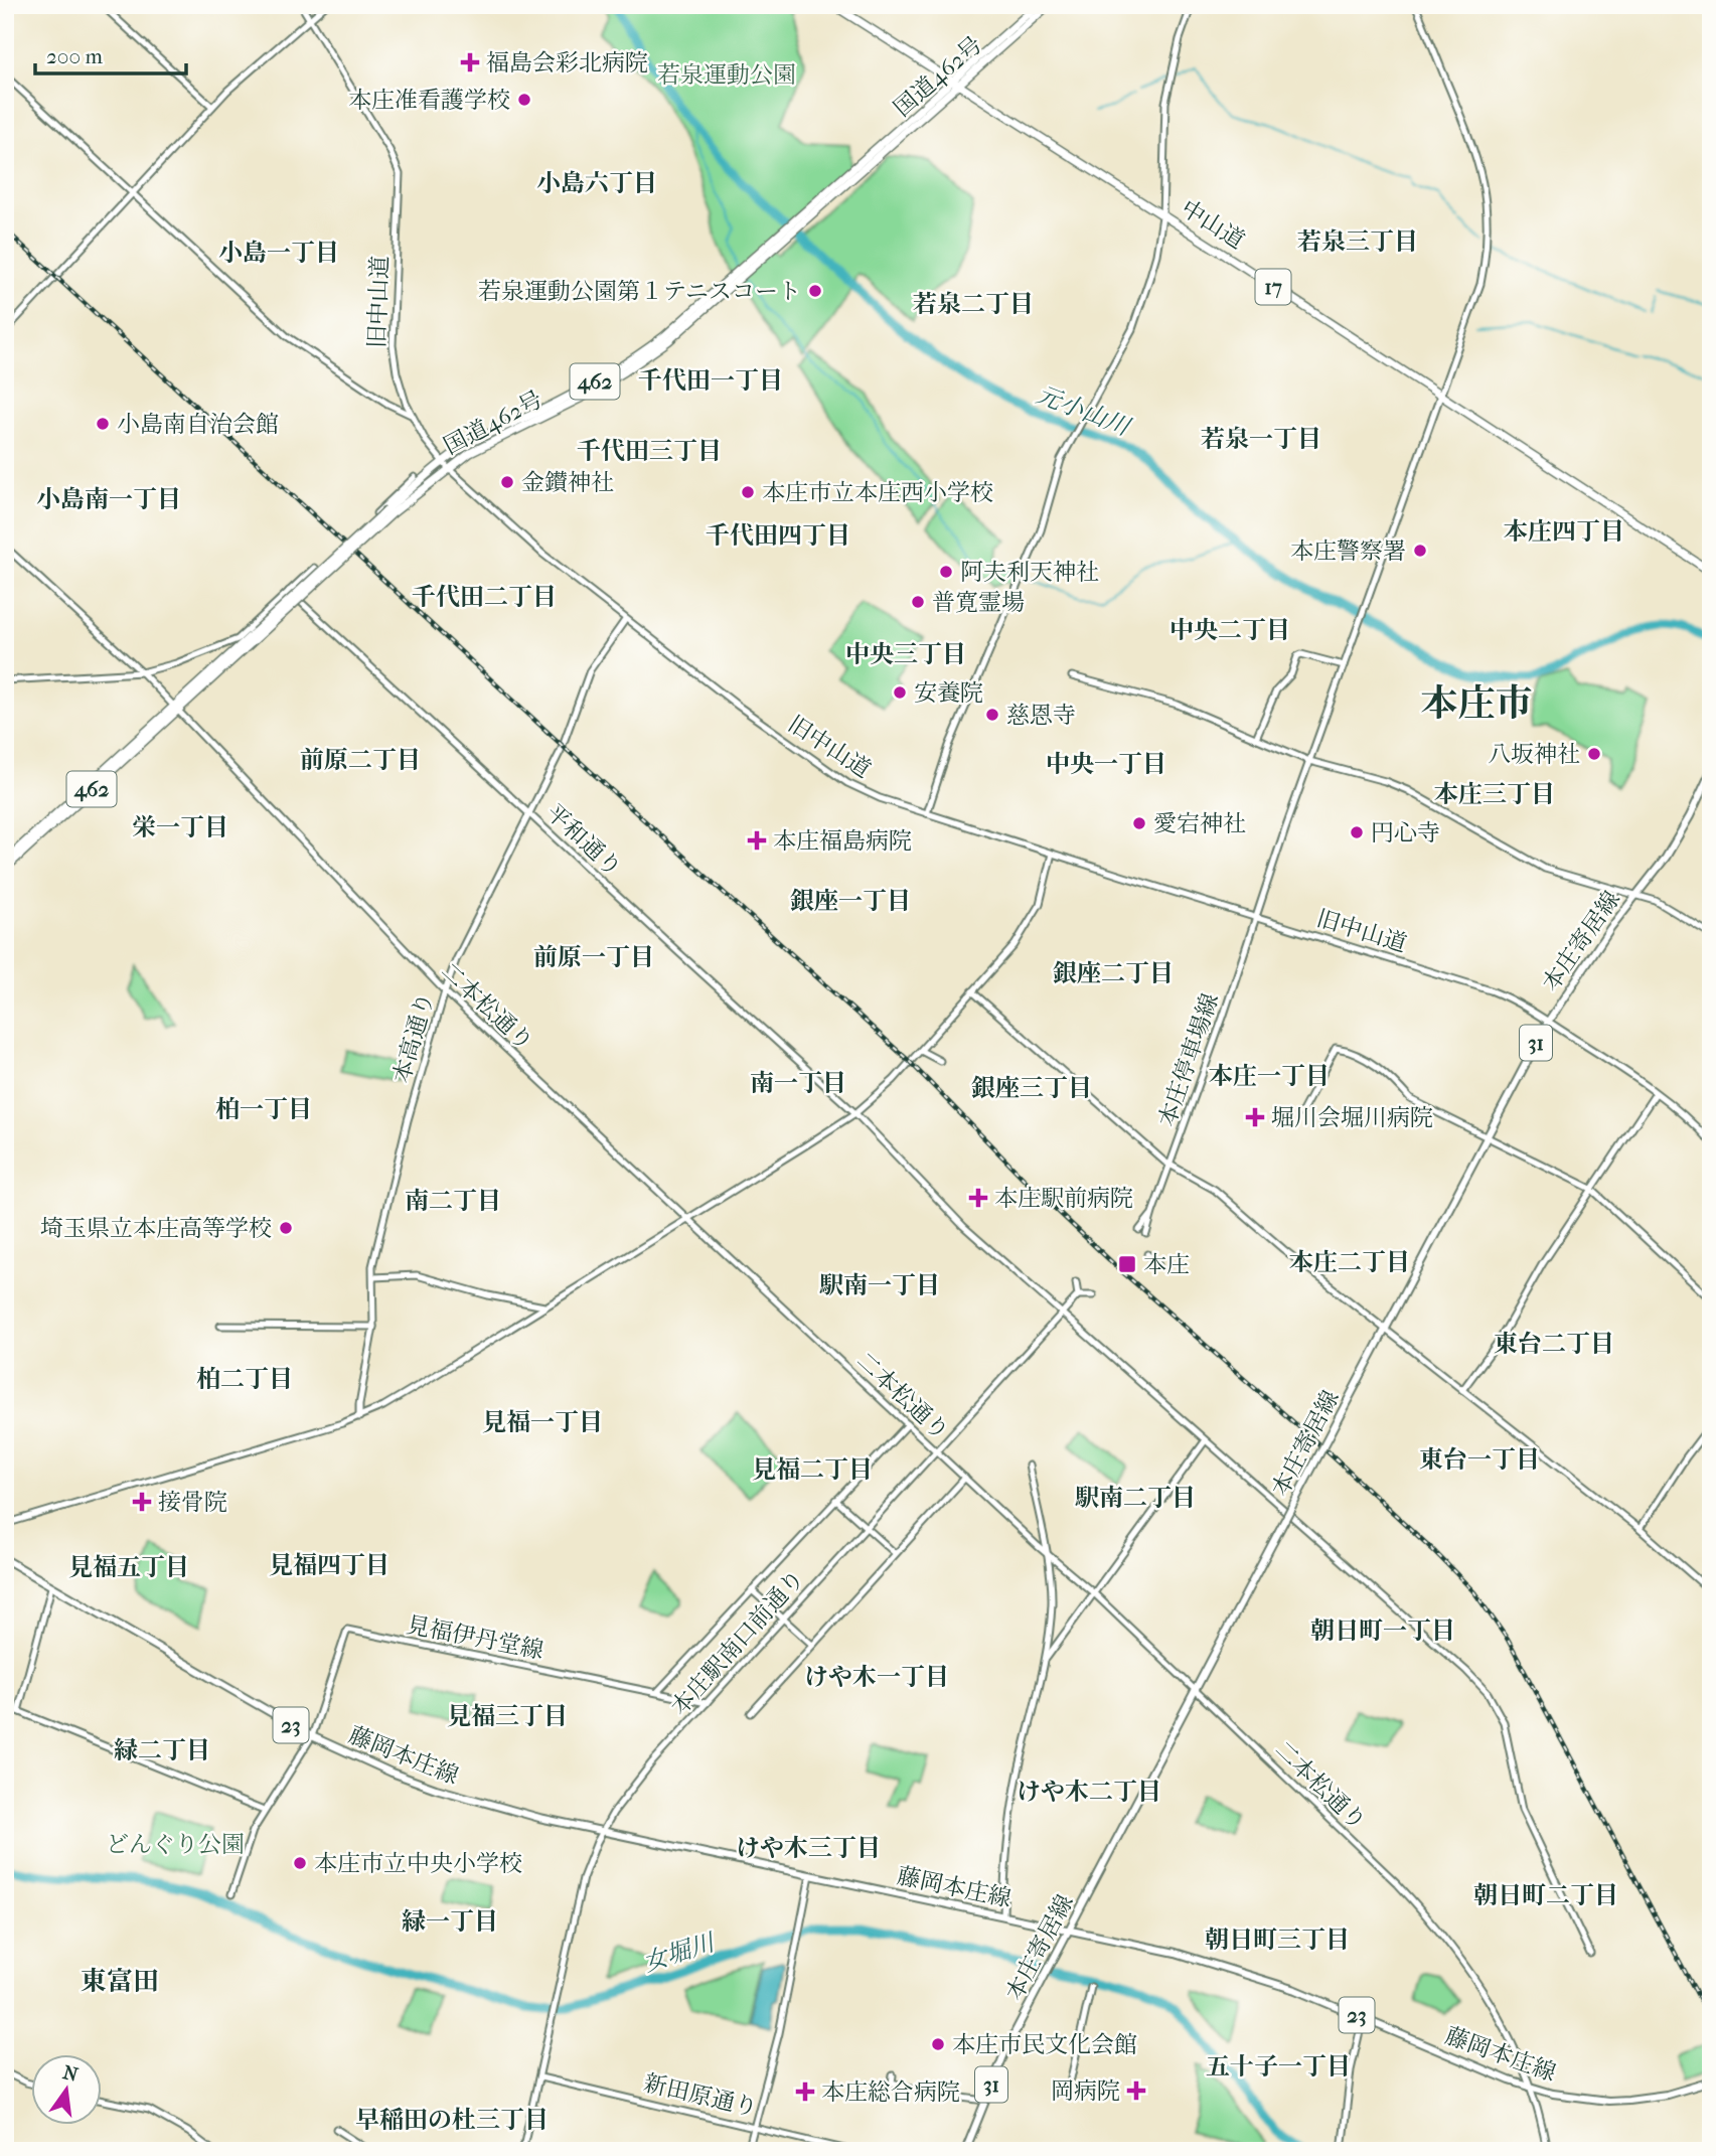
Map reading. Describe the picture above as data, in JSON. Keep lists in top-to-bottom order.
{
  "streets": {
    "highway": [
      "国道462号",
      "中山道",
      "17",
      "462"
    ],
    "main road": [
      "本庄寄居線",
      "31",
      "23",
      "藤岡本庄線"
    ],
    "street": [
      "旧中山道",
      "平和通り",
      "二本松通り",
      "本高通り",
      "本庄停車場線",
      "見福伊丹堂線",
      "本庄駅南口前通り",
      "新田原通り"
    ]
  },
  "crossings": [
    ["国道462号", "中山道"],
    ["国道462号", "旧中山道"],
    ["国道462号", "二本松通り"],
    ["中山道", "本庄停車場線"],
    ["旧中山道", "本庄寄居線"],
    ["旧中山道", "本高通り"],
    ["旧中山道", "本庄停車場線"],
    ["平和通り", "本高通り"],
    ["平和通り", "本庄駅南口前通り"],
    ["本庄寄居線", "二本松通り"],
    ["本庄寄居線", "藤岡本庄線"],
    ["二本松通り", "本高通り"],
    ["二本松通り", "本庄駅南口前通り"],
    ["二本松通り", "藤岡本庄線"],
    ["見福伊丹堂線", "本庄駅南口前通り"],
    ["見福伊丹堂線", "藤岡本庄線"],
    ["本庄駅南口前通り", "藤岡本庄線"],
    ["本庄駅南口前通り", "新田原通り"]
  ],
  "districts": [
    "小島六丁目",
    "若泉三丁目",
    "小島一丁目",
    "若泉二丁目",
    "千代田一丁目",
    "若泉一丁目",
    "千代田三丁目",
    "小島南一丁目",
    "本庄四丁目",
    "千代田四丁目",
    "千代田二丁目",
    "中央二丁目",
    "中央三丁目",
    "本庄市",
    "前原二丁目",
    "中央一丁目",
    "本庄三丁目",
    "栄一丁目",
    "銀座一丁目",
    "前原一丁目",
    "銀座二丁目",
    "本庄一丁目",
    "南一丁目",
    "銀座三丁目",
    "柏一丁目",
    "南二丁目",
    "本庄二丁目",
    "駅南一丁目",
    "東台二丁目",
    "柏二丁目",
    "見福一丁目",
    "東台一丁目",
    "見福二丁目",
    "駅南二丁目",
    "見福四丁目",
    "見福五丁目",
    "朝日町一丁目",
    "けや木一丁目",
    "見福三丁目",
    "緑二丁目",
    "けや木二丁目",
    "けや木三丁目",
    "朝日町二丁目",
    "緑一丁目",
    "朝日町三丁目",
    "東富田",
    "五十子一丁目",
    "早稲田の杜三丁目"
  ],
  "water": ["元小山川", "女堀川"],
  "parks": ["若泉運動公園", "どんぐり公園"],
  "places": {
    "health": [
      "福島会彩北病院",
      "本庄福島病院",
      "堀川会堀川病院",
      "本庄駅前病院",
      "接骨院",
      "岡病院",
      "本庄総合病院"
    ],
    "other": [
      "本庄准看護学校",
      "若泉運動公園第１テニスコート",
      "小島南自治会館",
      "金鑚神社",
      "本庄市立本庄西小学校",
      "本庄警察署",
      "阿夫利天神社",
      "普寛霊場",
      "安養院",
      "慈恩寺",
      "八坂神社",
      "愛宕神社",
      "円心寺",
      "埼玉県立本庄高等学校",
      "本庄市立中央小学校",
      "本庄市民文化会館"
    ],
    "transit": ["本庄"]
  },
  "scale_bar": "200 m",
  "north": "top"
}
